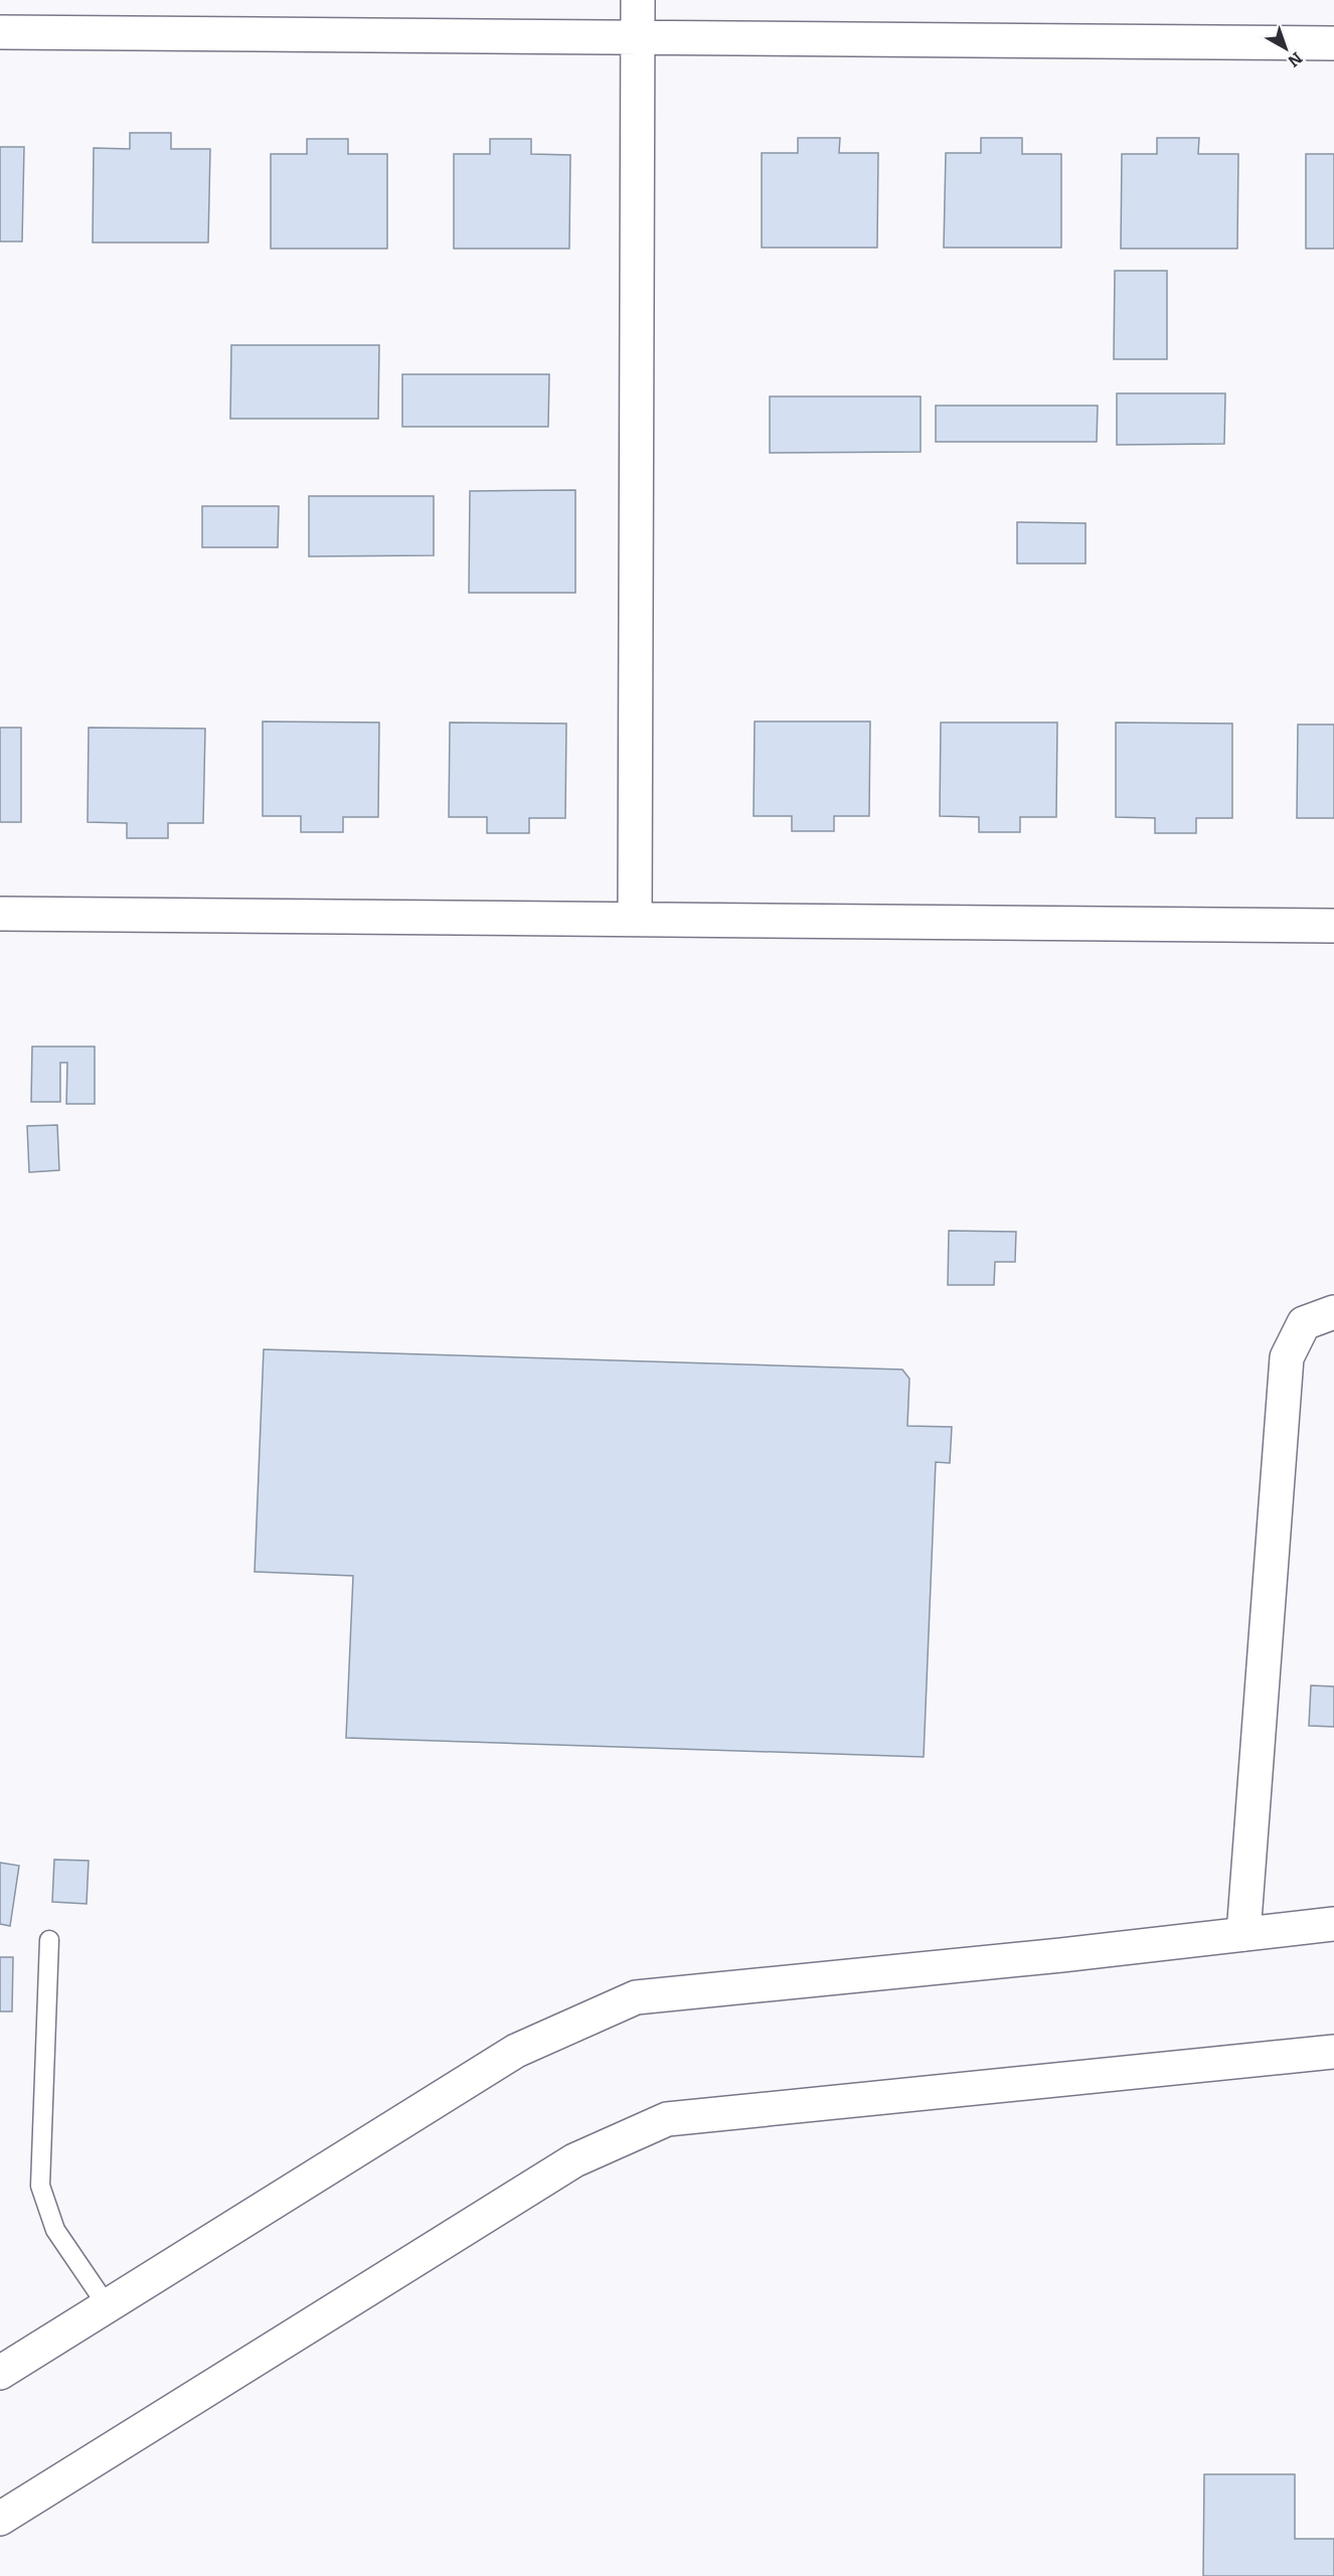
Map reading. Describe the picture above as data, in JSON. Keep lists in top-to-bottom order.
{
  "north": "bottom right"
}
